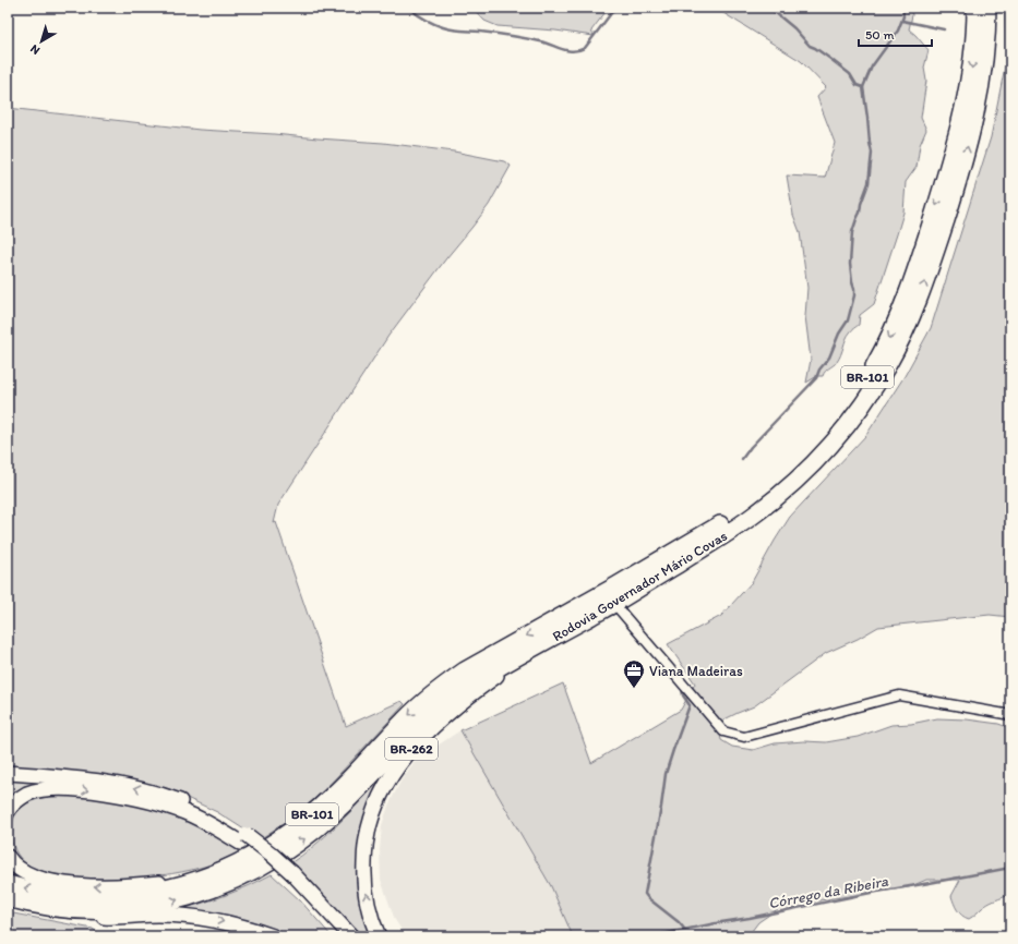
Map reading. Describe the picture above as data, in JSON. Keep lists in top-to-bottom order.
{
  "streets": {
    "highway": ["BR-101", "Rodovia Governador Mário Covas", "BR-262"]
  },
  "crossings": [
    ["Rodovia Governador Mário Covas", "BR-262"]
  ],
  "water": ["Córrego da Ribeira"],
  "places": {
    "office": ["Viana Madeiras"]
  },
  "scale_bar": "50 m",
  "north": "bottom left"
}
